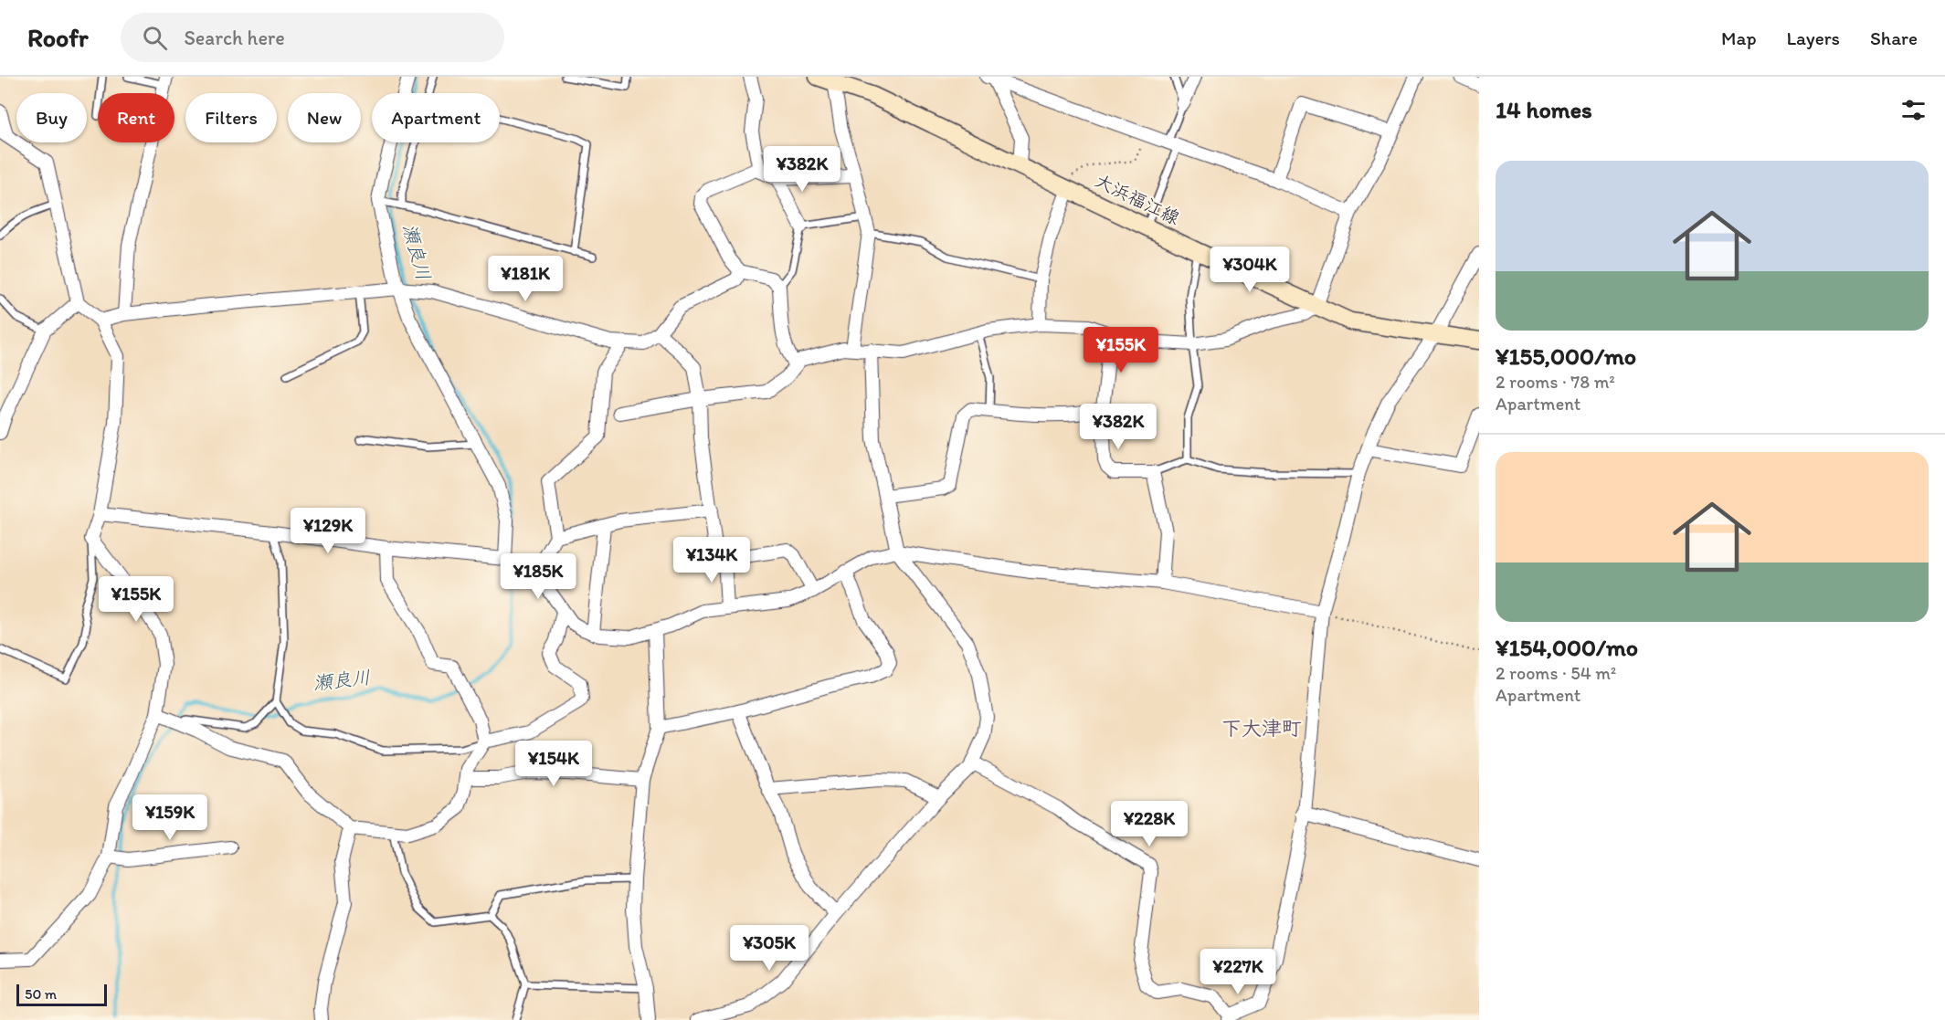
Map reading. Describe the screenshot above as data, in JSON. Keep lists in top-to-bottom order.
{
  "streets": {
    "main road": ["大浜福江線"]
  },
  "districts": ["下大津町"],
  "water": ["瀬良川"],
  "scale_bar": "50 m",
  "page": {
    "header": "Roofr",
    "search": "Search here",
    "nav": ["Map", "Layers", "Share"],
    "heading": "14 homes",
    "chip": [
      "Buy",
      "Rent",
      "Filters",
      "New",
      "Apartment"
    ],
    "list": [
      {
        "name": "¥155,000/mo",
        "note": "2 rooms · 78 m² · Apartment"
      },
      {
        "name": "¥154,000/mo",
        "note": "2 rooms · 54 m² · Apartment"
      }
    ],
    "price": [
      "¥382K",
      "¥304K",
      "¥181K",
      "¥155K",
      "¥382K",
      "¥129K",
      "¥134K",
      "¥185K",
      "¥155K",
      "¥154K",
      "¥159K",
      "¥228K",
      "¥305K",
      "¥227K"
    ],
    "scale": "50 m"
  }
}
